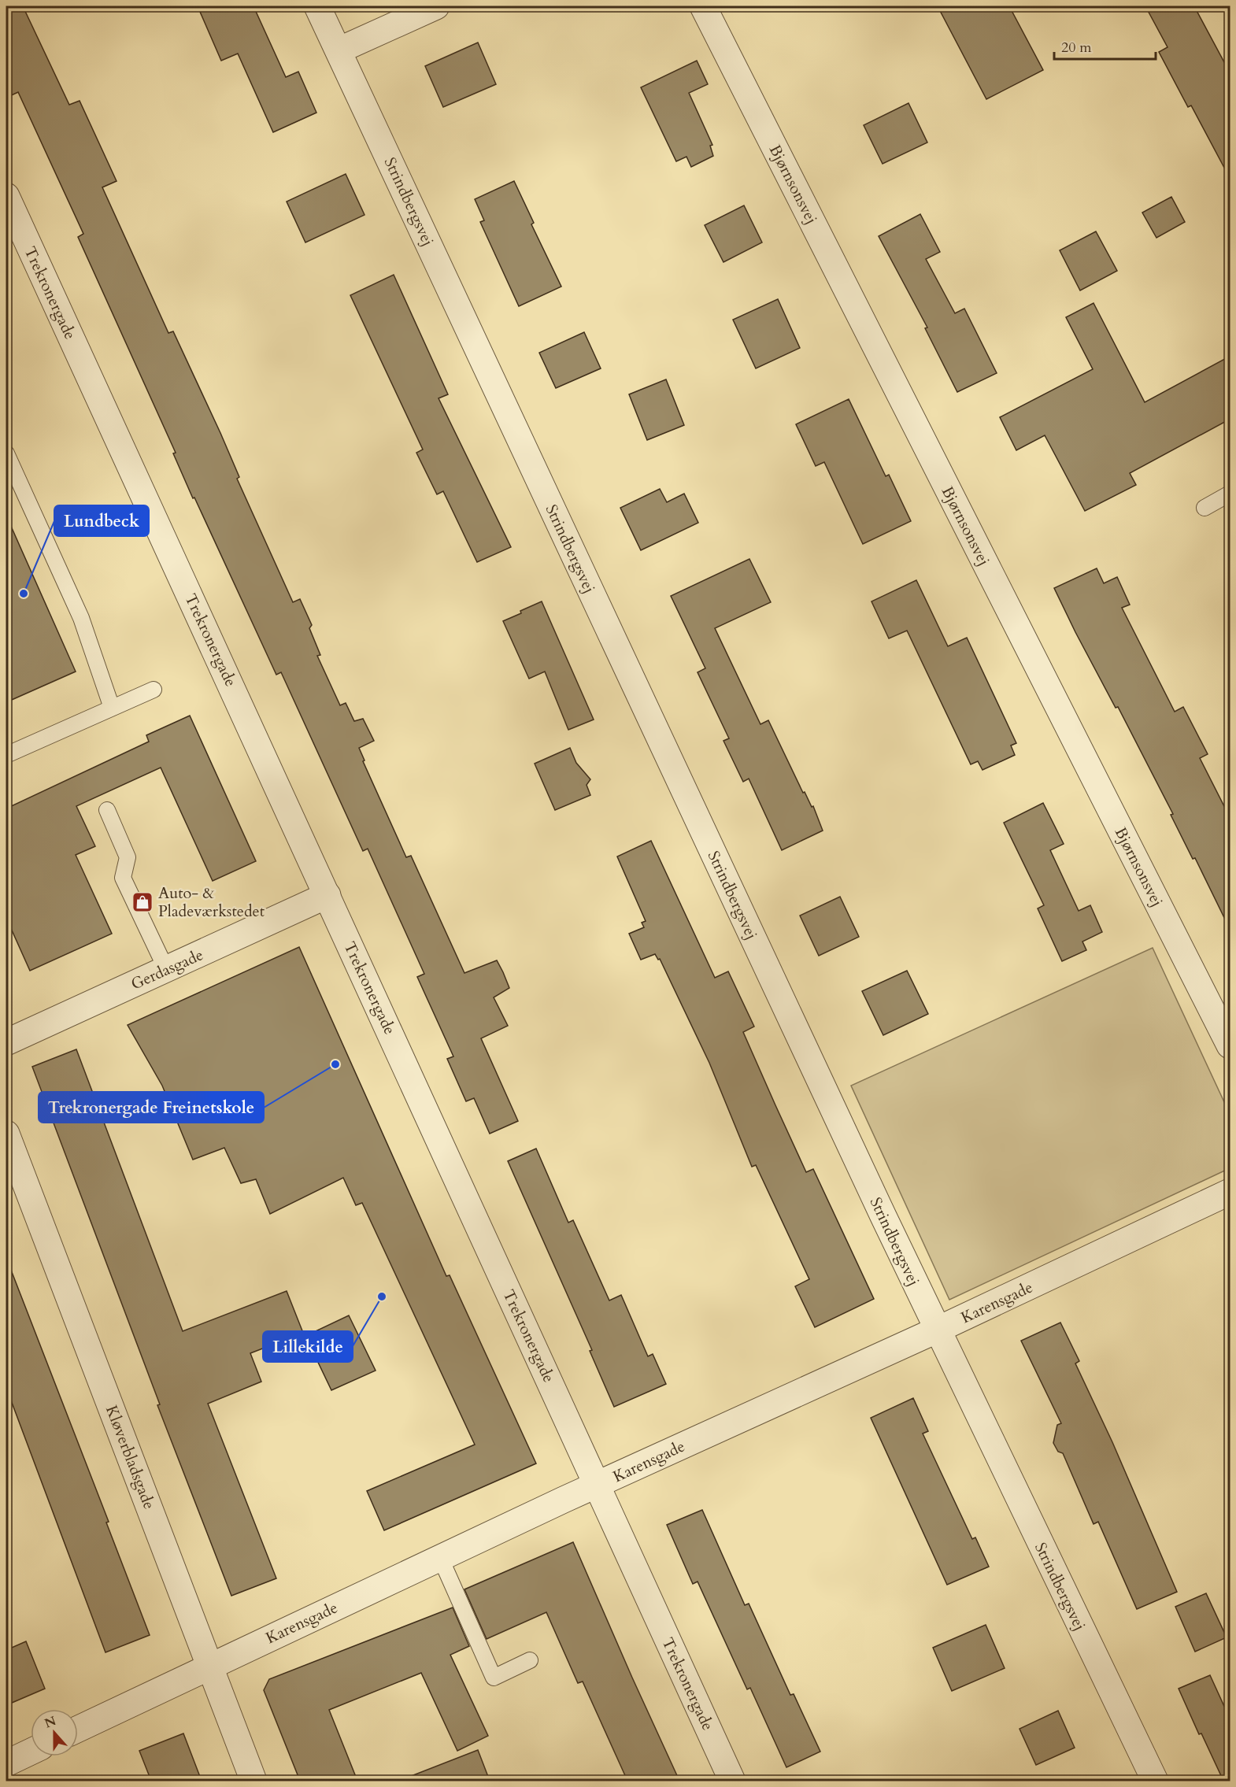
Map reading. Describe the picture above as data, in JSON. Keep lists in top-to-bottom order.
{
  "streets": {
    "street": [
      "Bjørnsonsvej",
      "Strindbergsvej",
      "Trekronergade",
      "Gerdasgade",
      "Karensgade",
      "Kløverbladsgade"
    ]
  },
  "crossings": [
    ["Strindbergsvej", "Karensgade"],
    ["Trekronergade", "Gerdasgade"],
    ["Trekronergade", "Karensgade"],
    ["Karensgade", "Kløverbladsgade"]
  ],
  "places": {
    "other": ["Lundbeck", "Trekronergade Freinetskole", "Lillekilde"],
    "shop": ["Auto- & Pladeværkstedet"]
  },
  "scale_bar": "20 m",
  "north": "top"
}
